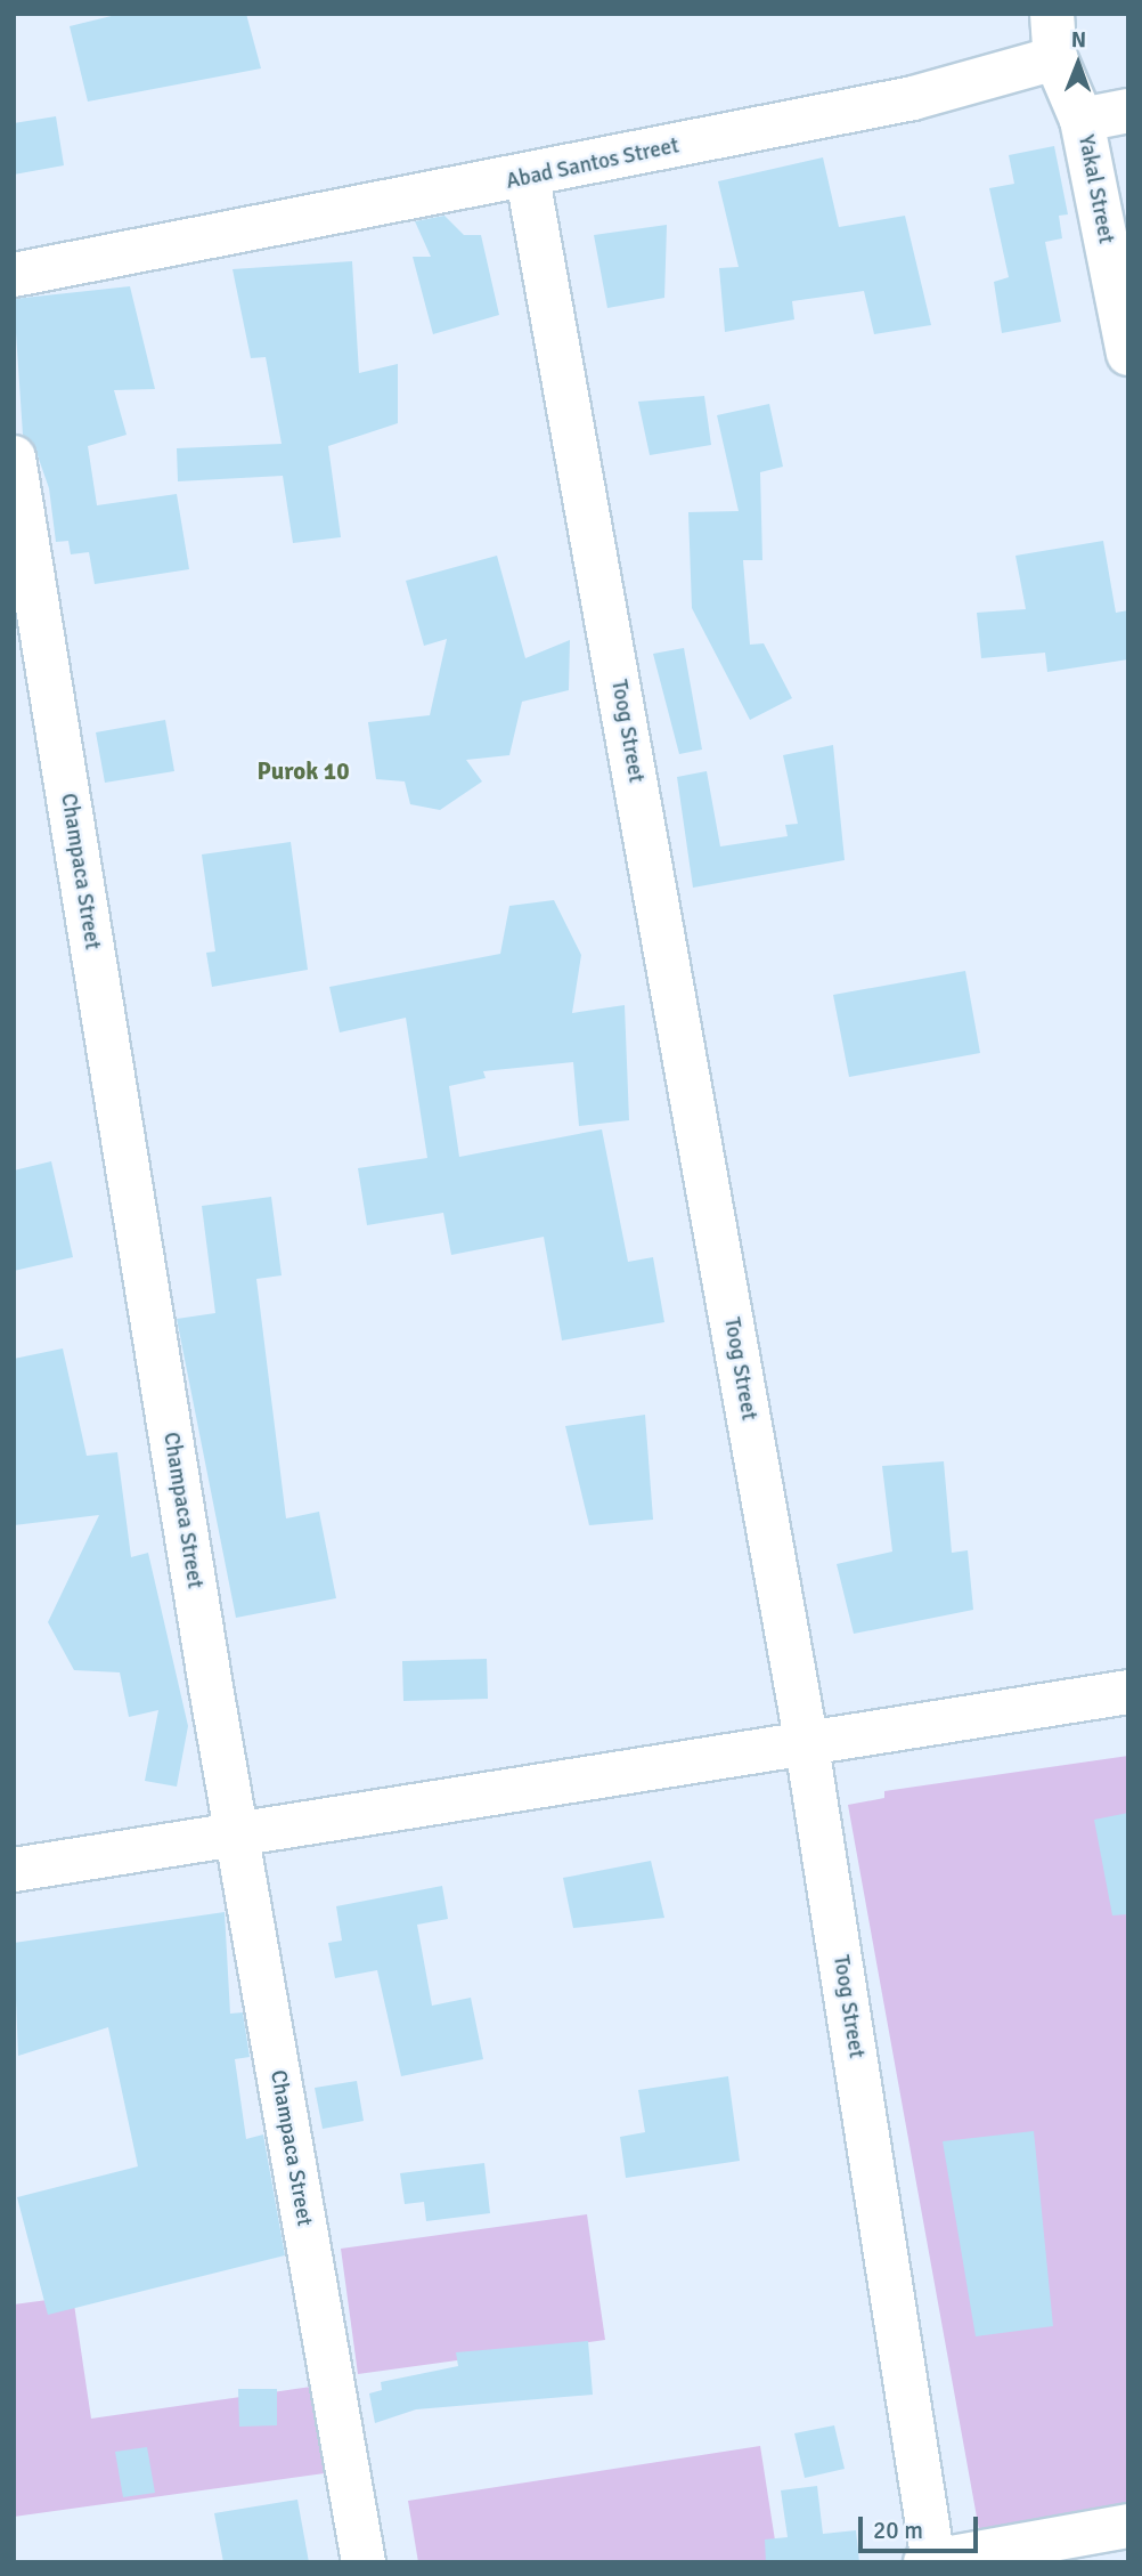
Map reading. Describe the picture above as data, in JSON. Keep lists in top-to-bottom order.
{
  "streets": {
    "street": [
      "Abad Santos Street",
      "Yakal Street",
      "Toog Street",
      "Champaca Street"
    ]
  },
  "crossings": [
    ["Abad Santos Street", "Toog Street"]
  ],
  "districts": ["Purok 10"],
  "scale_bar": "20 m",
  "north": "top"
}
